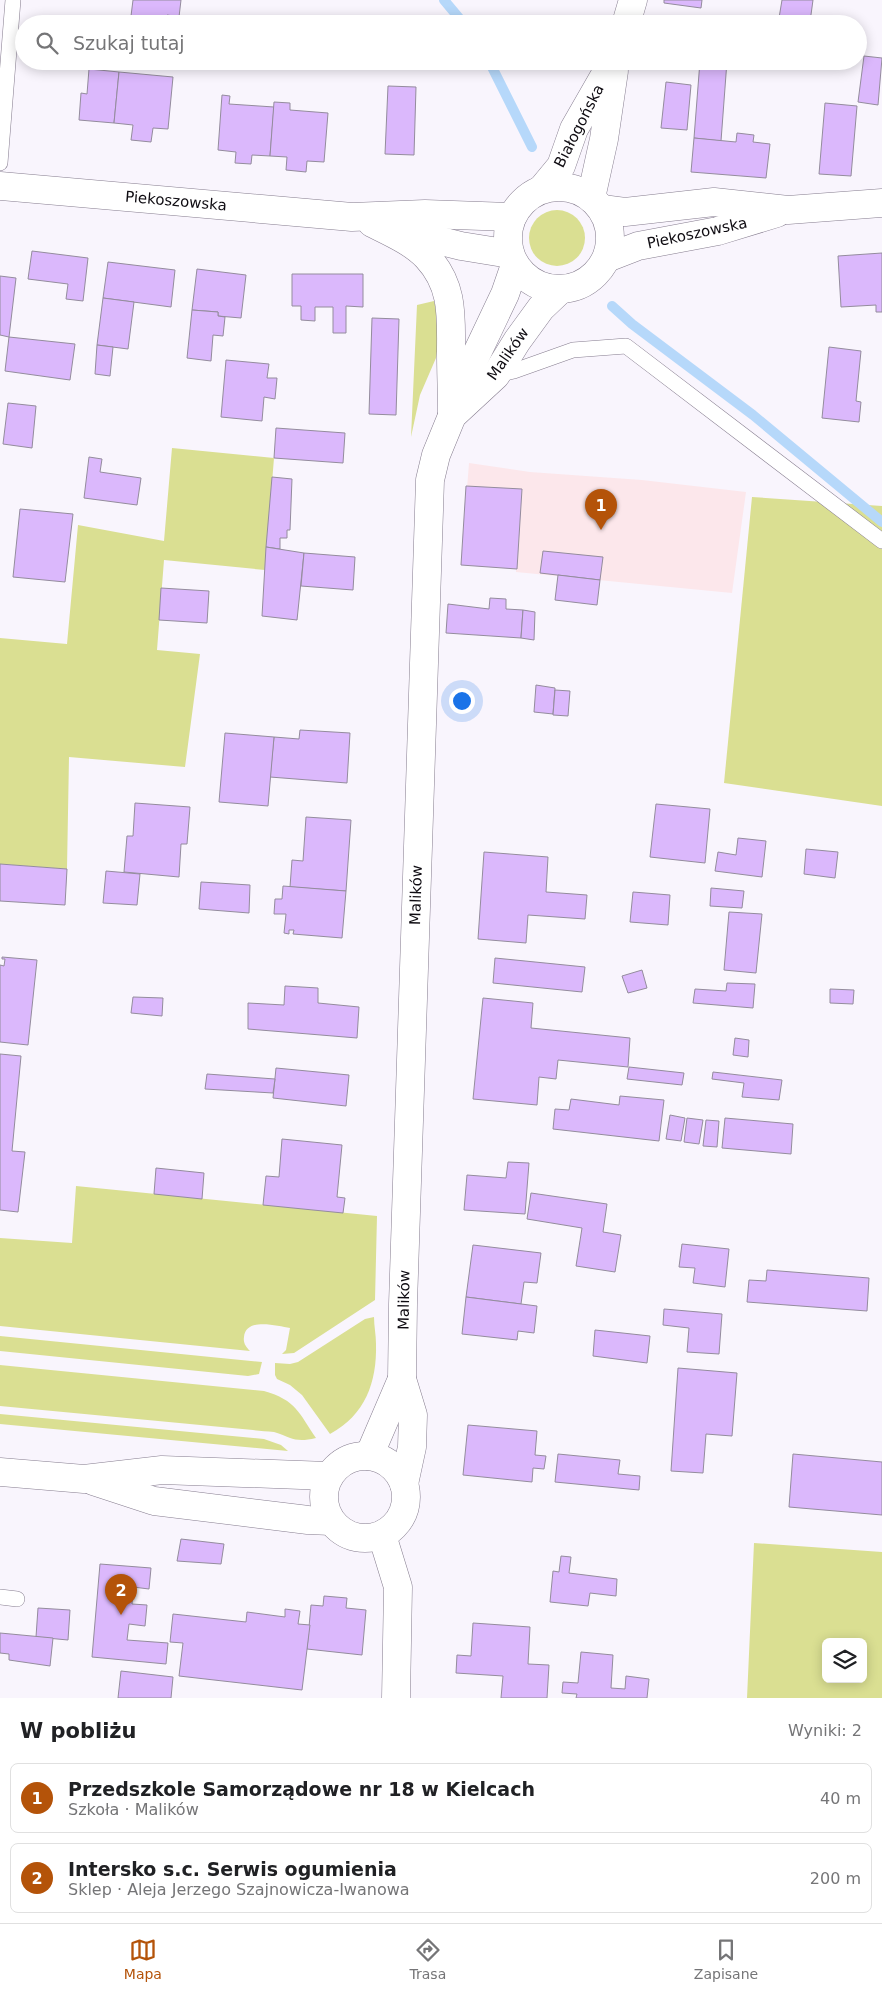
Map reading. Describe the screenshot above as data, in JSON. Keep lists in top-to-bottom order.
{
  "streets": {
    "main road": ["Białogońska", "Piekoszowska", "Malików"]
  },
  "crossings": [
    ["Białogońska", "Piekoszowska"],
    ["Białogońska", "Malików"],
    ["Piekoszowska", "Malików"]
  ],
  "page": {
    "search": "Szukaj tutaj",
    "pins": ["1", "2"],
    "heading": ["W pobliżu", "Wyniki: 2"],
    "list": [
      {
        "mark": "1",
        "name": "Przedszkole Samorządowe nr 18 w Kielcach",
        "note": "Szkoła · Malików",
        "value": "40 m"
      },
      {
        "mark": "2",
        "name": "Intersko s.c. Serwis ogumienia",
        "note": "Sklep · Aleja Jerzego Szajnowicza-Iwanowa",
        "value": "200 m"
      }
    ],
    "nav": ["Mapa", "Trasa", "Zapisane"]
  }
}
